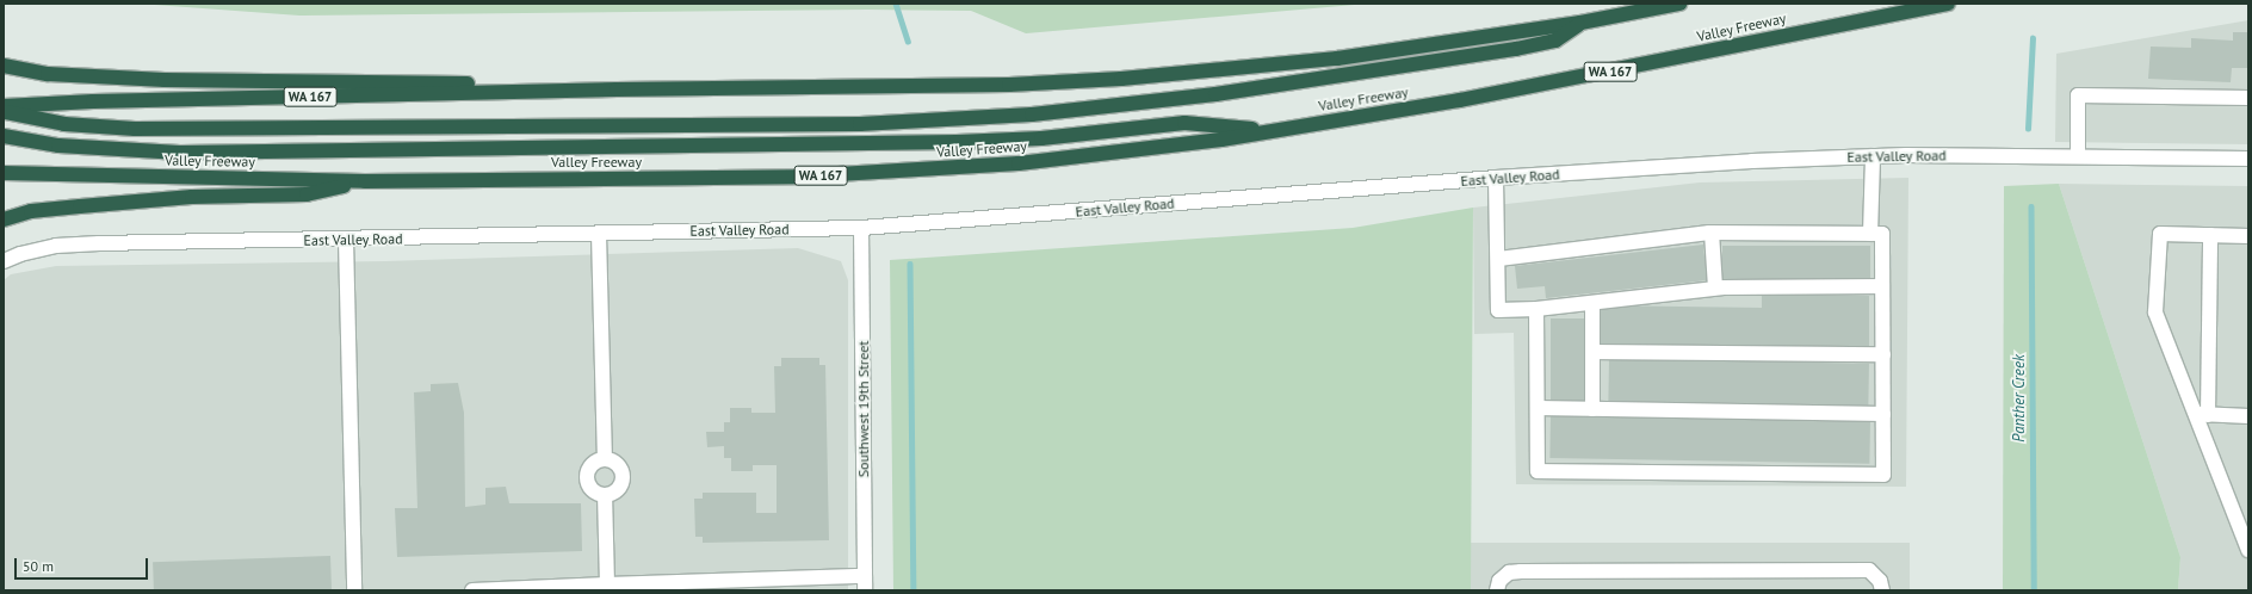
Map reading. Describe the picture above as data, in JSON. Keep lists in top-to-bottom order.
{
  "streets": {
    "highway": ["Valley Freeway", "WA 167"],
    "street": ["East Valley Road", "Southwest 19th Street"]
  },
  "crossings": [
    ["East Valley Road", "Southwest 19th Street"]
  ],
  "water": ["Panther Creek"],
  "scale_bar": "50 m"
}
